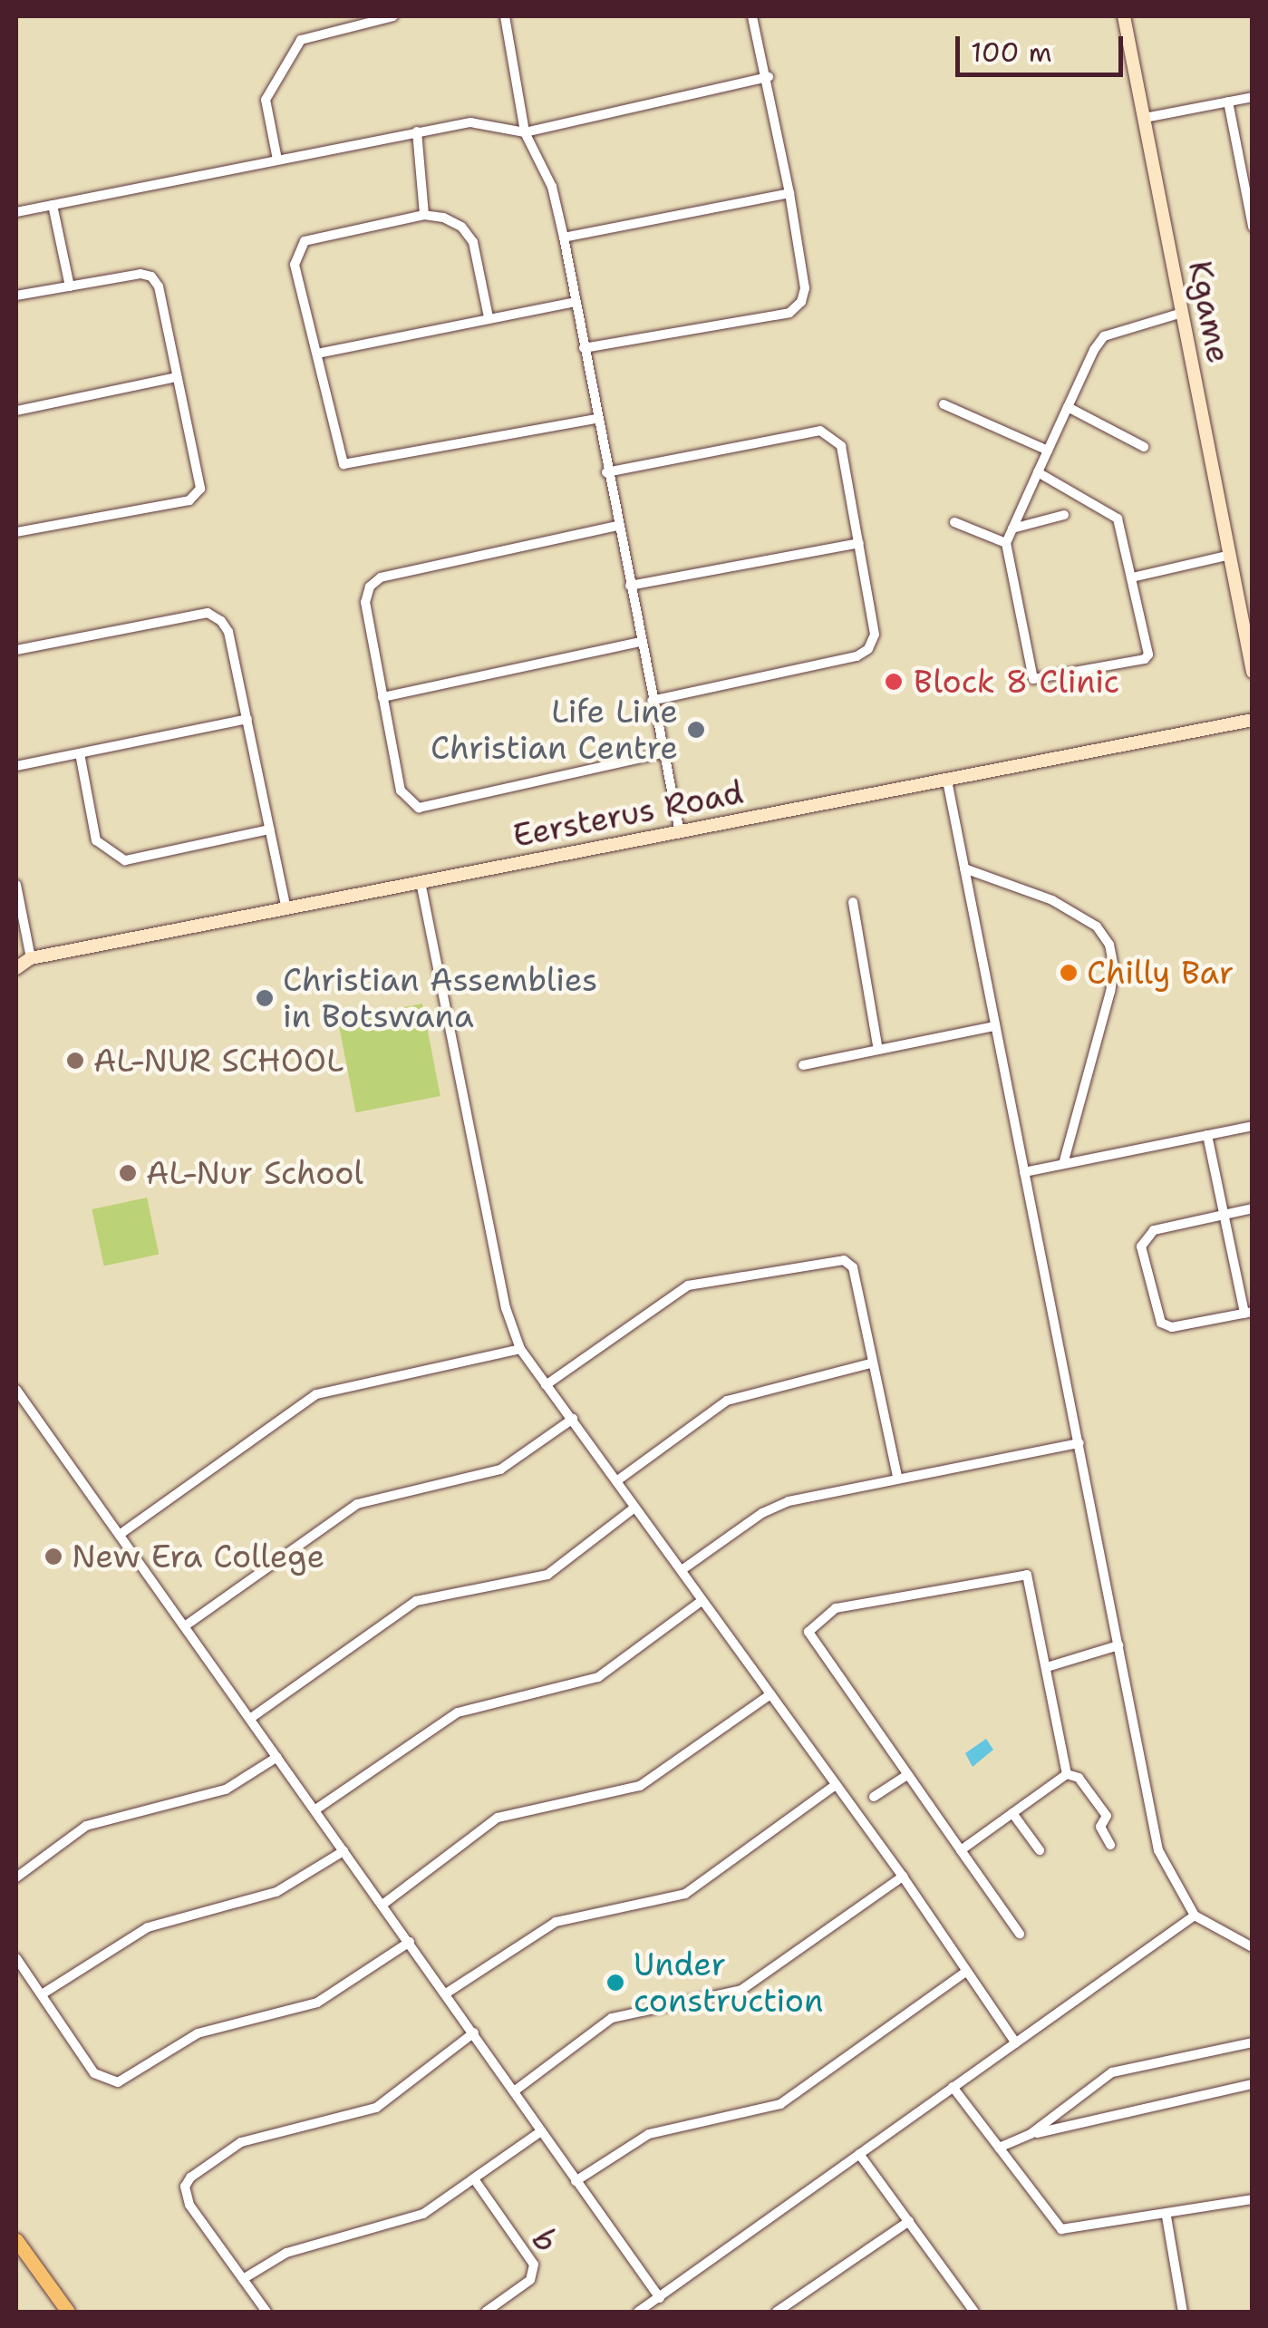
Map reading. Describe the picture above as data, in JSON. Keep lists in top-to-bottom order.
{
  "streets": {
    "street": ["Kgame", "Eersterus Road", "b"]
  },
  "places": [
    "Block 8 Clinic",
    "Life Line Christian Centre",
    "Chilly Bar",
    "Christian Assemblies in Botswana",
    "AL-NUR SCHOOL",
    "AL-Nur School",
    "New Era College",
    "Under construction"
  ],
  "scale_bar": "100 m"
}
